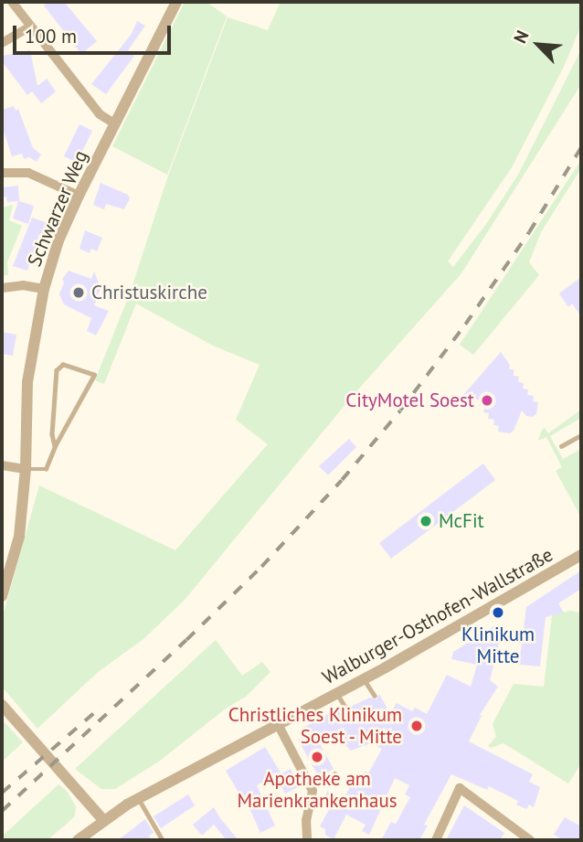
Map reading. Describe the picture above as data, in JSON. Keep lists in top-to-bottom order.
{
  "streets": {
    "street": ["Schwarzer Weg", "Walburger-Osthofen-Wallstraße"]
  },
  "places": [
    "Christuskirche",
    "CityMotel Soest",
    "McFit",
    "Klinikum Mitte",
    "Christliches Klinikum Soest - Mitte",
    "Apotheke am Marienkrankenhaus"
  ],
  "scale_bar": "100 m",
  "north": "top left"
}
